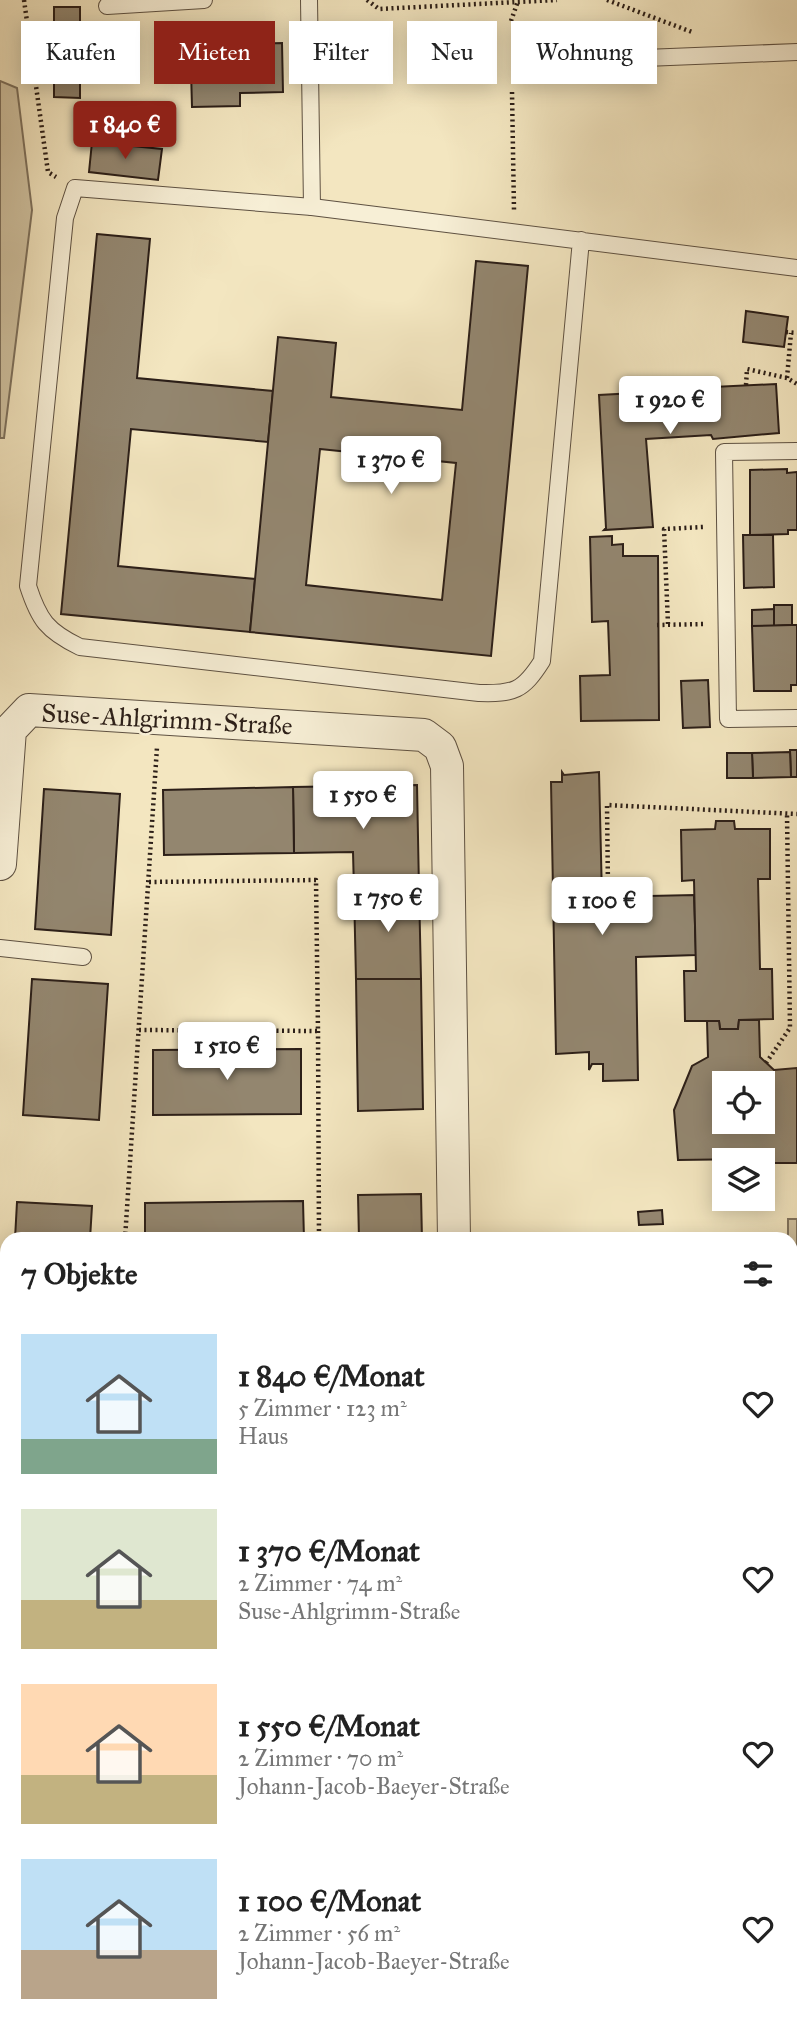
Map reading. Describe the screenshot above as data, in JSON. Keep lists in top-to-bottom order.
{
  "streets": {
    "street": ["Suse-Ahlgrimm-Straße"]
  },
  "page": {
    "chip": [
      "Kaufen",
      "Mieten",
      "Filter",
      "Neu",
      "Wohnung"
    ],
    "price": [
      "1 840 €",
      "1 920 €",
      "1 370 €",
      "1 550 €",
      "1 750 €",
      "1 100 €",
      "1 510 €"
    ],
    "heading": "7 Objekte",
    "list": [
      {
        "name": "1 840 €/Monat",
        "note": "5 Zimmer · 123 m² · Haus"
      },
      {
        "name": "1 370 €/Monat",
        "note": "2 Zimmer · 74 m² · Suse-Ahlgrimm-Straße"
      },
      {
        "name": "1 550 €/Monat",
        "note": "2 Zimmer · 70 m² · Johann-Jacob-Baeyer-Straße"
      },
      {
        "name": "1 100 €/Monat",
        "note": "2 Zimmer · 56 m² · Johann-Jacob-Baeyer-Straße"
      }
    ]
  }
}
